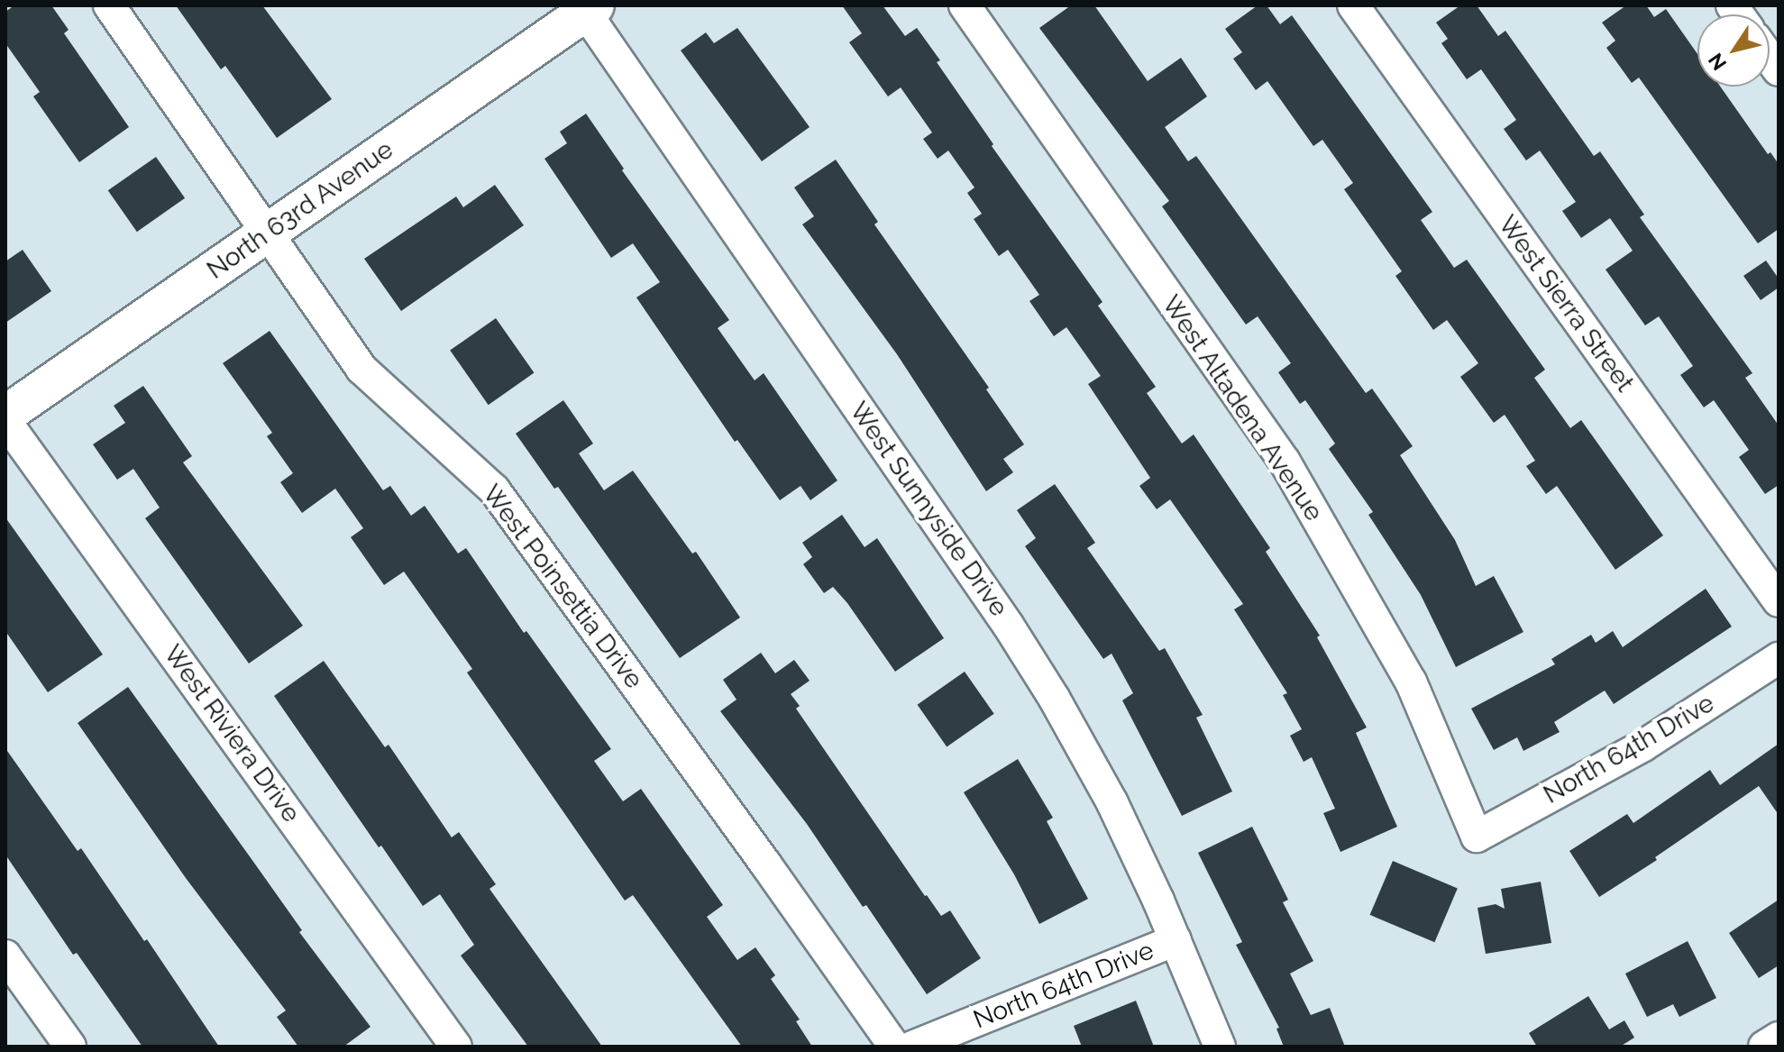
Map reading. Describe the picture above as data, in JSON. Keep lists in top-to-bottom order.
{
  "streets": {
    "street": [
      "North 63rd Avenue",
      "West Sierra Street",
      "West Altadena Avenue",
      "West Sunnyside Drive",
      "West Poinsettia Drive",
      "West Riviera Drive",
      "North 64th Drive"
    ]
  },
  "crossings": [
    ["North 63rd Avenue", "West Sunnyside Drive"],
    ["North 63rd Avenue", "West Poinsettia Drive"],
    ["West Altadena Avenue", "North 64th Drive"],
    ["West Sunnyside Drive", "North 64th Drive"]
  ],
  "north": "bottom left"
}
